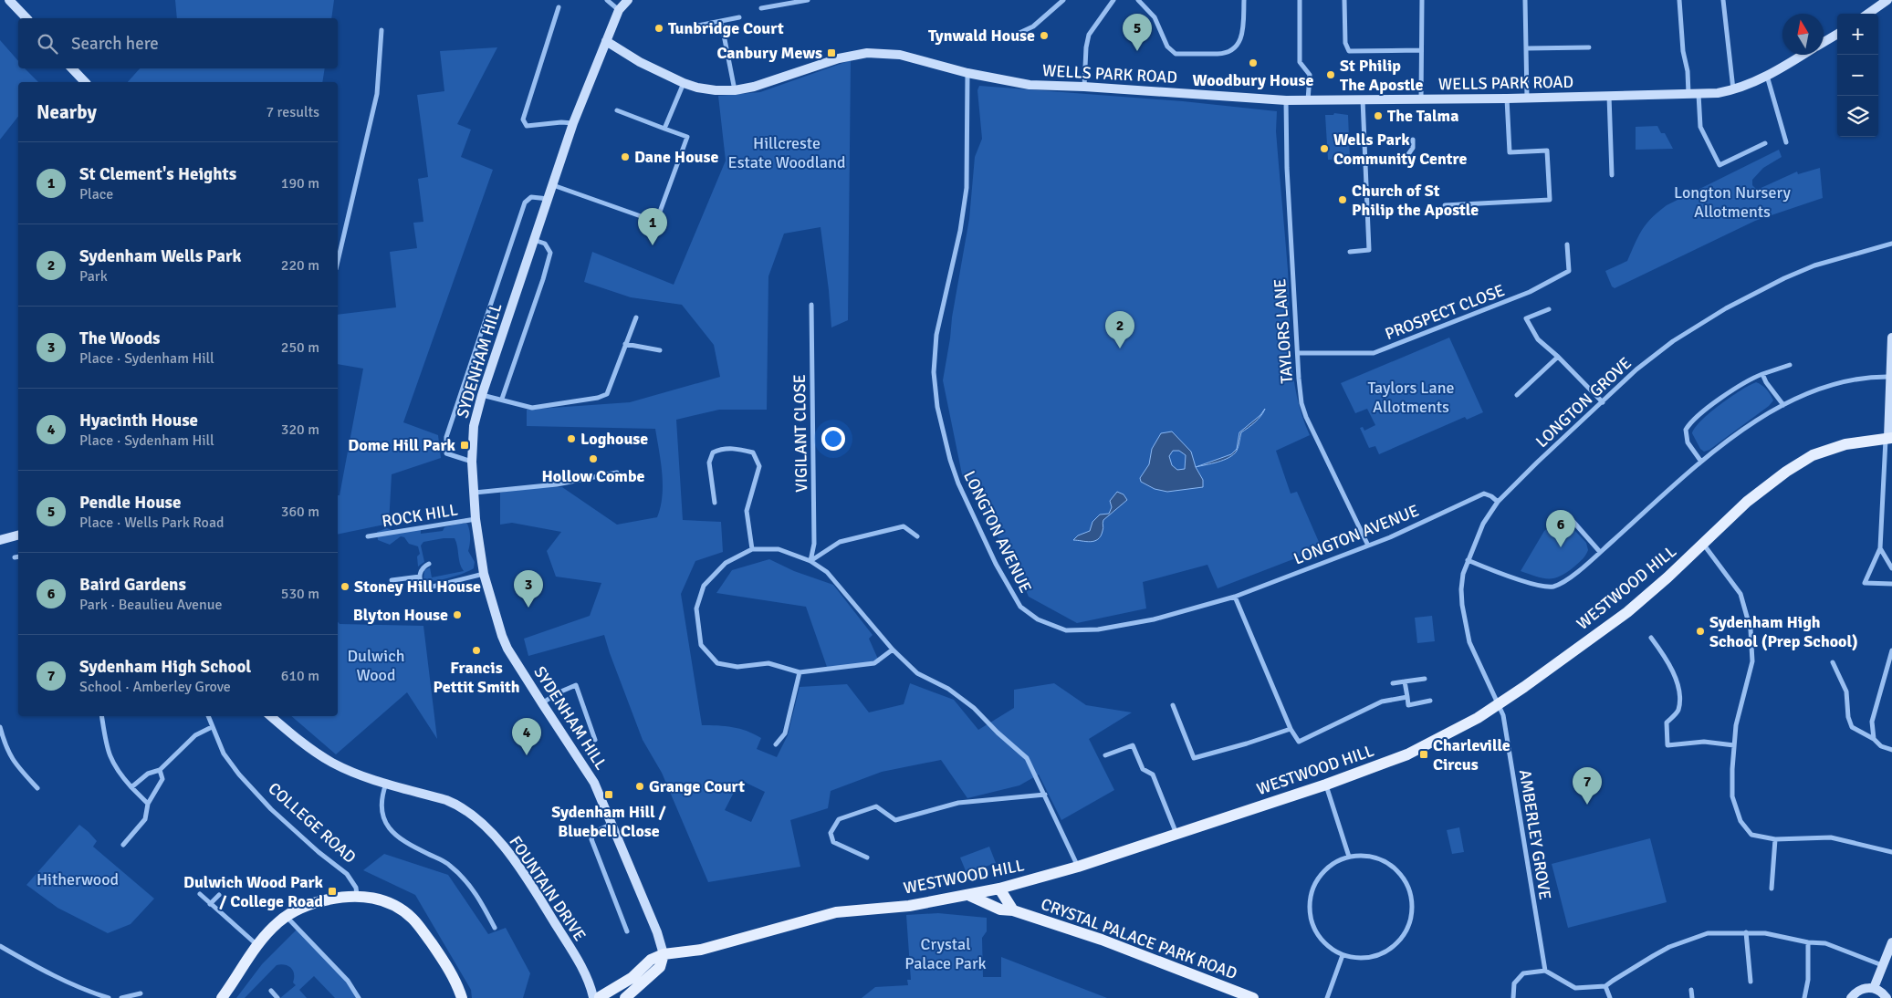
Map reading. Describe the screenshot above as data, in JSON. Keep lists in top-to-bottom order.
{
  "streets": {
    "main road": ["WESTWOOD HILL", "CRYSTAL PALACE PARK ROAD"],
    "street": [
      "WELLS PARK ROAD",
      "PROSPECT CLOSE",
      "TAYLORS LANE",
      "SYDENHAM HILL",
      "LONGTON GROVE",
      "VIGILANT CLOSE",
      "ROCK HILL",
      "LONGTON AVENUE",
      "COLLEGE ROAD",
      "AMBERLEY GROVE",
      "FOUNTAIN DRIVE"
    ]
  },
  "crossings": [
    ["WELLS PARK ROAD", "TAYLORS LANE"],
    ["WELLS PARK ROAD", "SYDENHAM HILL"],
    ["WELLS PARK ROAD", "LONGTON AVENUE"],
    ["PROSPECT CLOSE", "TAYLORS LANE"],
    ["TAYLORS LANE", "LONGTON AVENUE"],
    ["SYDENHAM HILL", "ROCK HILL"],
    ["SYDENHAM HILL", "WESTWOOD HILL"],
    ["LONGTON GROVE", "LONGTON AVENUE"],
    ["LONGTON GROVE", "WESTWOOD HILL"],
    ["LONGTON GROVE", "AMBERLEY GROVE"],
    ["WESTWOOD HILL", "AMBERLEY GROVE"],
    ["WESTWOOD HILL", "FOUNTAIN DRIVE"],
    ["WESTWOOD HILL", "CRYSTAL PALACE PARK ROAD"]
  ],
  "parks": [
    "Hillcreste Estate Woodland",
    "Longton Nursery Allotments",
    "Taylors Lane Allotments",
    "Dulwich Wood",
    "Hitherwood",
    "Crystal Palace Park"
  ],
  "places": {
    "other": [
      "Tunbridge Court",
      "Tynwald House",
      "Woodbury House",
      "St Philip The Apostle",
      "The Talma",
      "Wells Park Community Centre",
      "Dane House",
      "Church of St Philip the Apostle",
      "Loghouse",
      "Hollow Combe",
      "Stoney Hill House",
      "Blyton House",
      "Sydenham High School (Prep School)",
      "Francis Pettit Smith",
      "Grange Court"
    ],
    "transit": [
      "Canbury Mews",
      "Dome Hill Park",
      "Charleville Circus",
      "Sydenham Hill / Bluebell Close",
      "Dulwich Wood Park / College Road"
    ]
  },
  "north": "top",
  "page": {
    "map_buttons": ["+", "−"],
    "pins": [
      "5",
      "1",
      "2",
      "6",
      "3",
      "4",
      "7"
    ],
    "search": "Search here",
    "heading": ["Nearby", "7 results"],
    "list": [
      {
        "mark": "1",
        "name": "St Clement's Heights",
        "note": "Place",
        "value": "190 m"
      },
      {
        "mark": "2",
        "name": "Sydenham Wells Park",
        "note": "Park",
        "value": "220 m"
      },
      {
        "mark": "3",
        "name": "The Woods",
        "note": "Place · Sydenham Hill",
        "value": "250 m"
      },
      {
        "mark": "4",
        "name": "Hyacinth House",
        "note": "Place · Sydenham Hill",
        "value": "320 m"
      },
      {
        "mark": "5",
        "name": "Pendle House",
        "note": "Place · Wells Park Road",
        "value": "360 m"
      },
      {
        "mark": "6",
        "name": "Baird Gardens",
        "note": "Park · Beaulieu Avenue",
        "value": "530 m"
      },
      {
        "mark": "7",
        "name": "Sydenham High School",
        "note": "School · Amberley Grove",
        "value": "610 m"
      }
    ]
  }
}
